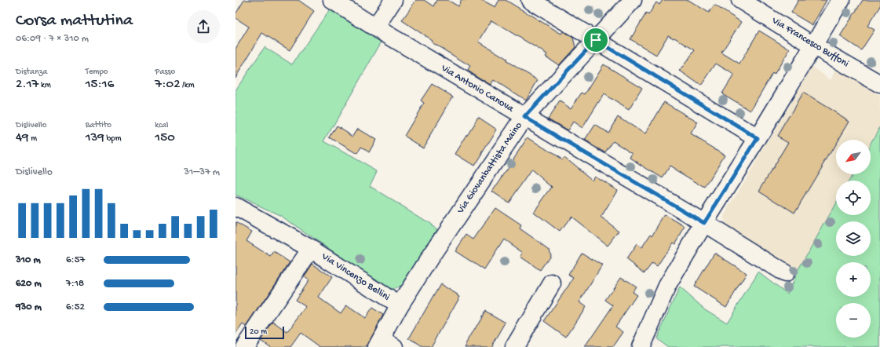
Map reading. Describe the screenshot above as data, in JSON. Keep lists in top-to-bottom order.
{
  "streets": {
    "street": [
      "Via Francesco Buffoni",
      "Via Antonio Canova",
      "Via Giovanbattista Maino",
      "Via Vincenzo Bellini"
    ]
  },
  "crossings": [
    ["Via Antonio Canova", "Via Giovanbattista Maino"],
    ["Via Giovanbattista Maino", "Via Vincenzo Bellini"]
  ],
  "scale_bar": "20 m",
  "north": "bottom left",
  "page": {
    "heading": ["Corsa mattutina", "06:09 · 7 × 310 m"],
    "stats": [
      ["Distanza", "2.17 km"],
      ["Tempo", "15:16"],
      ["Passo", "7:02 /km"],
      ["Dislivello", "49 m"],
      ["Battito", "139 bpm"],
      ["kcal", "150"]
    ],
    "map_buttons": ["+", "−"],
    "chart": ["Dislivello", "31–37 m"],
    "list": [
      {
        "name": "310 m",
        "note": "6:57"
      },
      {
        "name": "620 m",
        "note": "7:18"
      },
      {
        "name": "930 m",
        "note": "6:52"
      }
    ],
    "scale": "20 m"
  }
}
